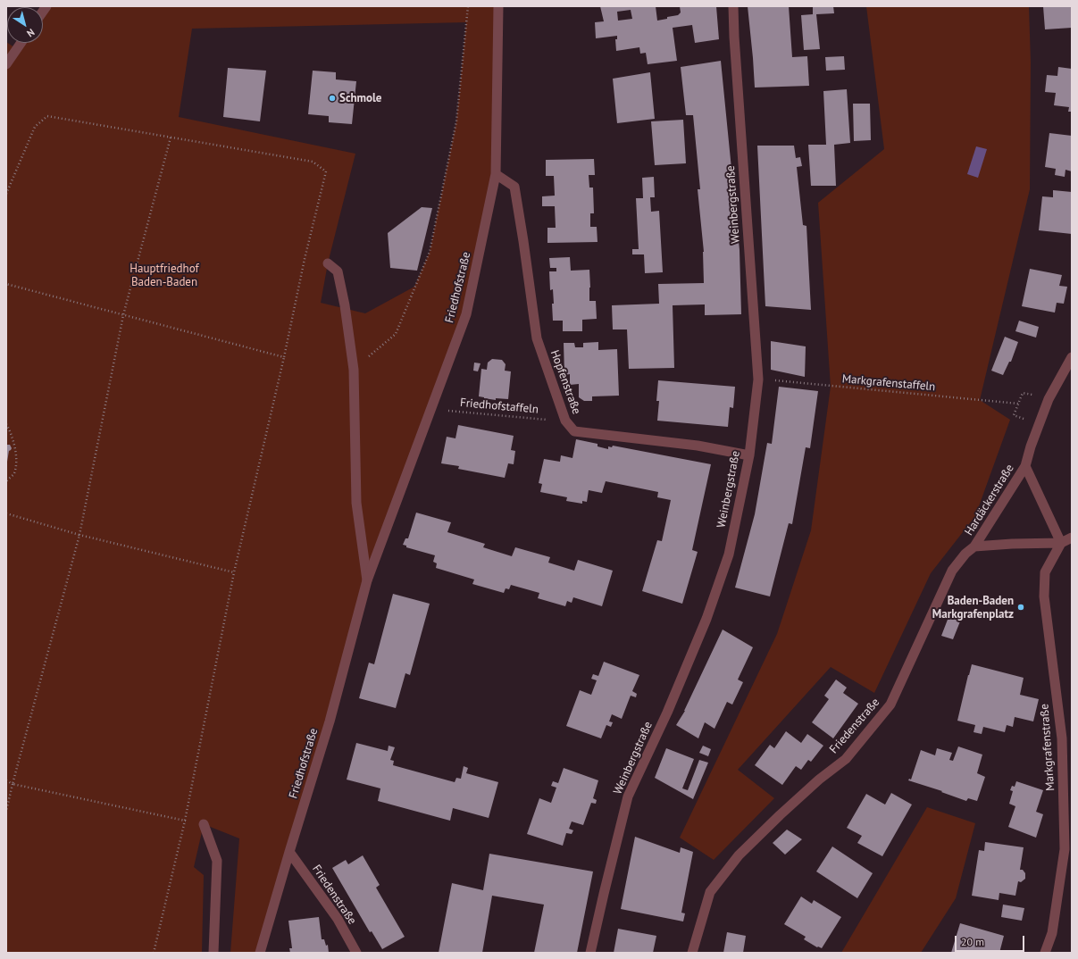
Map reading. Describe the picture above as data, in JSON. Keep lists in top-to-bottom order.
{
  "streets": {
    "street": [
      "Weinbergstraße",
      "Friedhofstraße",
      "Hopfenstraße",
      "Hardäckerstraße",
      "Friedenstraße",
      "Markgrafenstraße"
    ],
    "path": ["Markgrafenstaffeln", "Friedhofstaffeln"]
  },
  "crossings": [
    ["Weinbergstraße", "Hopfenstraße"],
    ["Weinbergstraße", "Markgrafenstaffeln"],
    ["Friedhofstraße", "Hopfenstraße"],
    ["Friedhofstraße", "Friedhofstaffeln"],
    ["Friedhofstraße", "Friedenstraße"],
    ["Hopfenstraße", "Friedhofstaffeln"],
    ["Hardäckerstraße", "Friedenstraße"],
    ["Hardäckerstraße", "Markgrafenstraße"]
  ],
  "parks": ["Hauptfriedhof Baden-Baden"],
  "places": ["Schmole", "Baden-Baden Markgrafenplatz"],
  "scale_bar": "20 m",
  "north": "bottom right"
}
